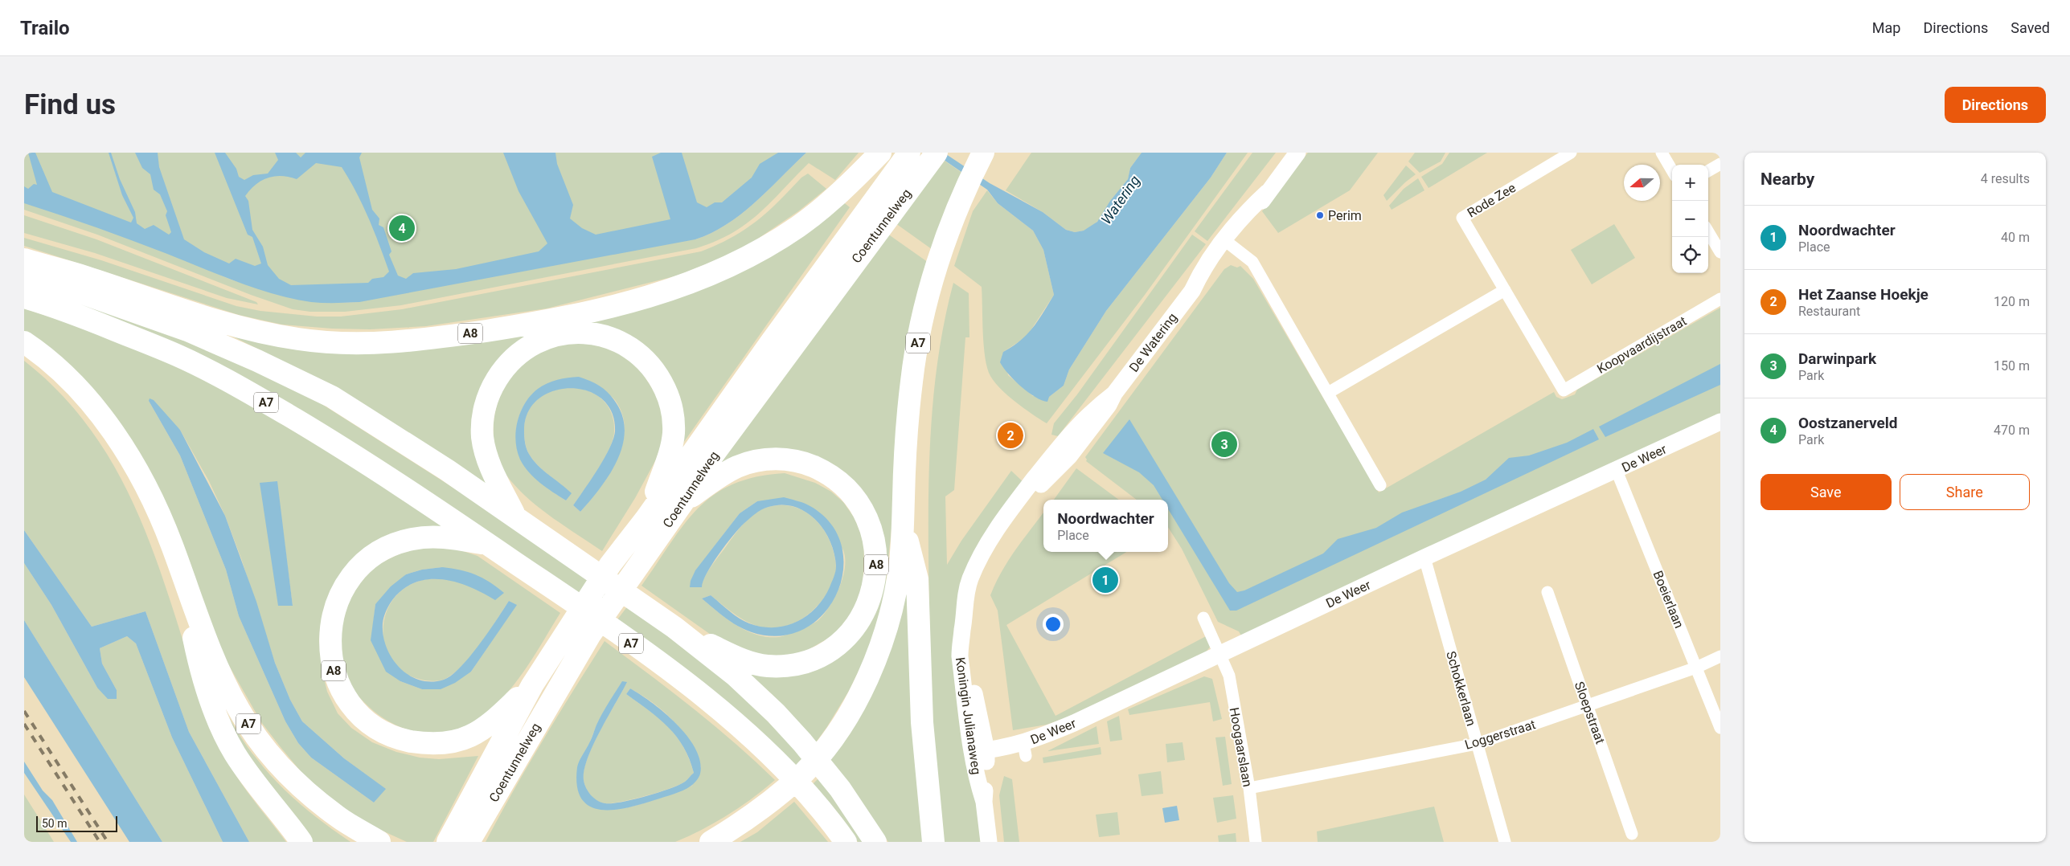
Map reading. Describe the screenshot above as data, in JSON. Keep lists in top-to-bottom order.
{
  "streets": {
    "highway": ["Coentunnelweg", "A8", "A7"],
    "main road": ["De Watering", "De Weer", "Koningin Julianaweg"],
    "street": [
      "Rode Zee",
      "Koopvaardijstraat",
      "Boeierlaan",
      "Schokkerlaan",
      "Sloepstraat",
      "Loggerstraat",
      "Hoogaarslaan"
    ]
  },
  "crossings": [
    ["Rode Zee", "Koopvaardijstraat"],
    ["Coentunnelweg", "A8"],
    ["A8", "A7"],
    ["De Watering", "Koningin Julianaweg"],
    ["De Weer", "Boeierlaan"],
    ["De Weer", "Schokkerlaan"],
    ["De Weer", "Koningin Julianaweg"],
    ["De Weer", "Hoogaarslaan"],
    ["Boeierlaan", "Loggerstraat"],
    ["Schokkerlaan", "Loggerstraat"],
    ["Sloepstraat", "Loggerstraat"],
    ["Loggerstraat", "Hoogaarslaan"]
  ],
  "water": ["Watering"],
  "places": ["Perim"],
  "scale_bar": "50 m",
  "north": "left",
  "page": {
    "header": "Trailo",
    "nav": ["Map", "Directions", "Saved"],
    "buttons": [
      "Directions",
      ["Save", "Share"]
    ],
    "title": "Find us",
    "heading": ["Nearby", "4 results"],
    "map_buttons": ["+", "−"],
    "list": [
      {
        "mark": "1",
        "name": "Noordwachter",
        "note": "Place",
        "value": "40 m"
      },
      {
        "mark": "2",
        "name": "Het Zaanse Hoekje",
        "note": "Restaurant",
        "value": "120 m"
      },
      {
        "mark": "3",
        "name": "Darwinpark",
        "note": "Park",
        "value": "150 m"
      },
      {
        "mark": "4",
        "name": "Oostzanerveld",
        "note": "Park",
        "value": "470 m"
      }
    ],
    "pins": [
      "4",
      "2",
      "3",
      "1"
    ],
    "popup": ["Noordwachter", "Place"],
    "scale": "50 m"
  }
}
